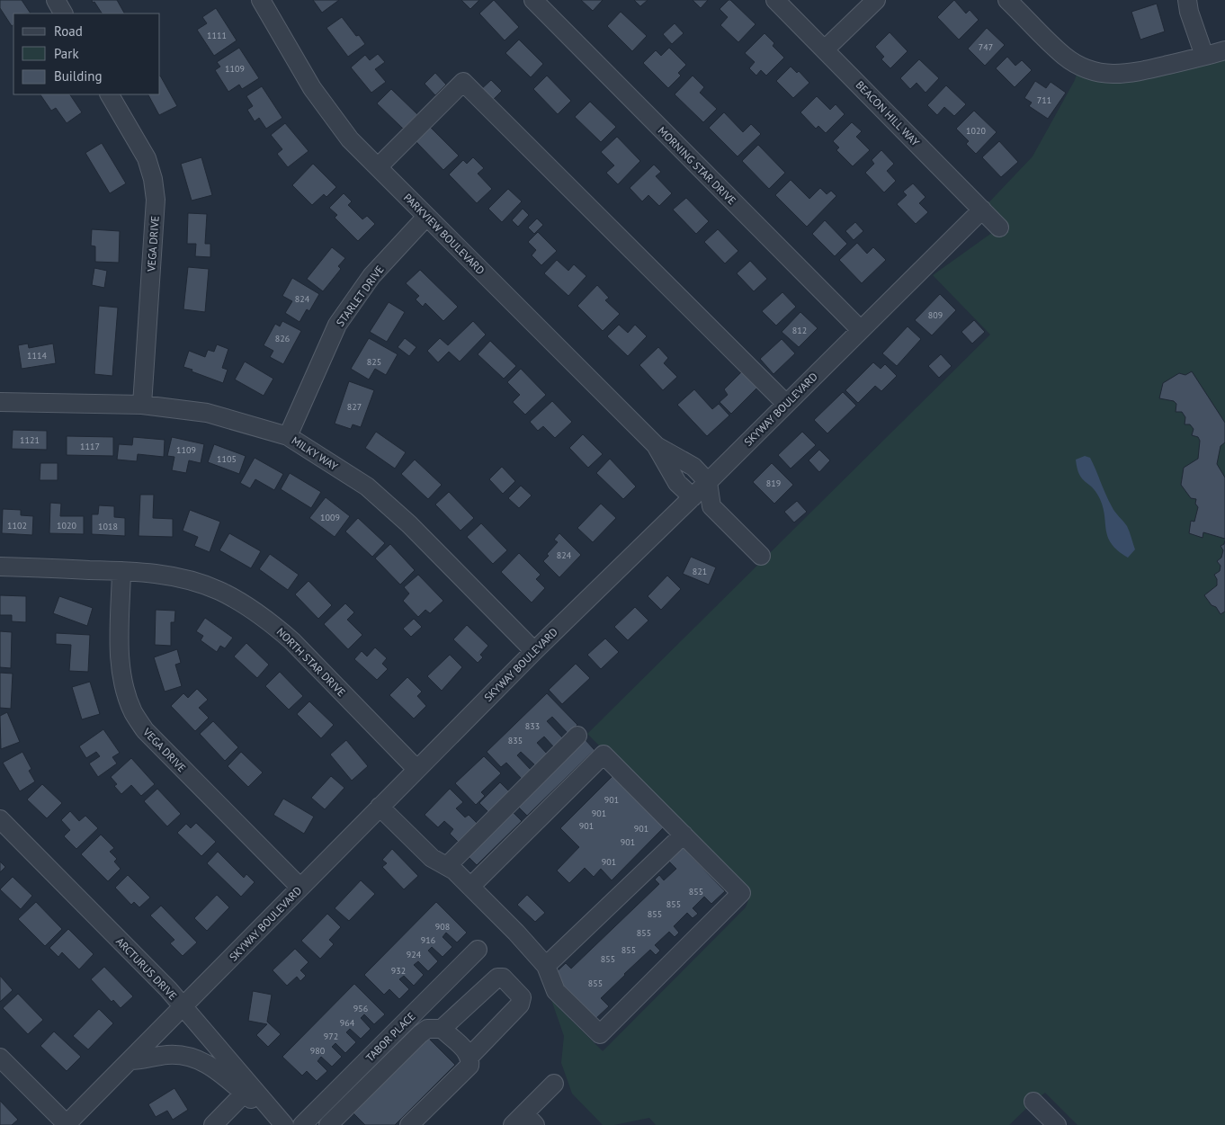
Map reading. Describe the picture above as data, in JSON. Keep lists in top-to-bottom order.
{
  "streets": {
    "street": [
      "BEACON HILL WAY",
      "MORNING STAR DRIVE",
      "PARKVIEW BOULEVARD",
      "VEGA DRIVE",
      "STARLET DRIVE",
      "SKYWAY BOULEVARD",
      "MILKY WAY",
      "NORTH STAR DRIVE",
      "ARCTURUS DRIVE",
      "TABOR PLACE"
    ]
  },
  "crossings": [
    ["BEACON HILL WAY", "SKYWAY BOULEVARD"],
    ["MORNING STAR DRIVE", "SKYWAY BOULEVARD"],
    ["PARKVIEW BOULEVARD", "STARLET DRIVE"],
    ["PARKVIEW BOULEVARD", "SKYWAY BOULEVARD"],
    ["VEGA DRIVE", "SKYWAY BOULEVARD"],
    ["VEGA DRIVE", "MILKY WAY"],
    ["VEGA DRIVE", "NORTH STAR DRIVE"],
    ["STARLET DRIVE", "MILKY WAY"],
    ["SKYWAY BOULEVARD", "MILKY WAY"],
    ["SKYWAY BOULEVARD", "NORTH STAR DRIVE"],
    ["SKYWAY BOULEVARD", "ARCTURUS DRIVE"]
  ],
  "house_numbers": [
    "1111",
    "747",
    "1109",
    "711",
    "1020",
    "824",
    "809",
    "812",
    "826",
    "1114",
    "825",
    "827",
    "1121",
    "1117",
    "1109",
    "1105",
    "819",
    "1009",
    "1102",
    "1020",
    "1018",
    "824",
    "821",
    "833",
    "835",
    "901",
    "901",
    "901",
    "901",
    "901",
    "901",
    "855",
    "855",
    "855",
    "908",
    "855",
    "916",
    "855",
    "924",
    "855",
    "932",
    "855",
    "956",
    "964",
    "972",
    "980"
  ],
  "legend": ["Road", "Park", "Building"]
}
